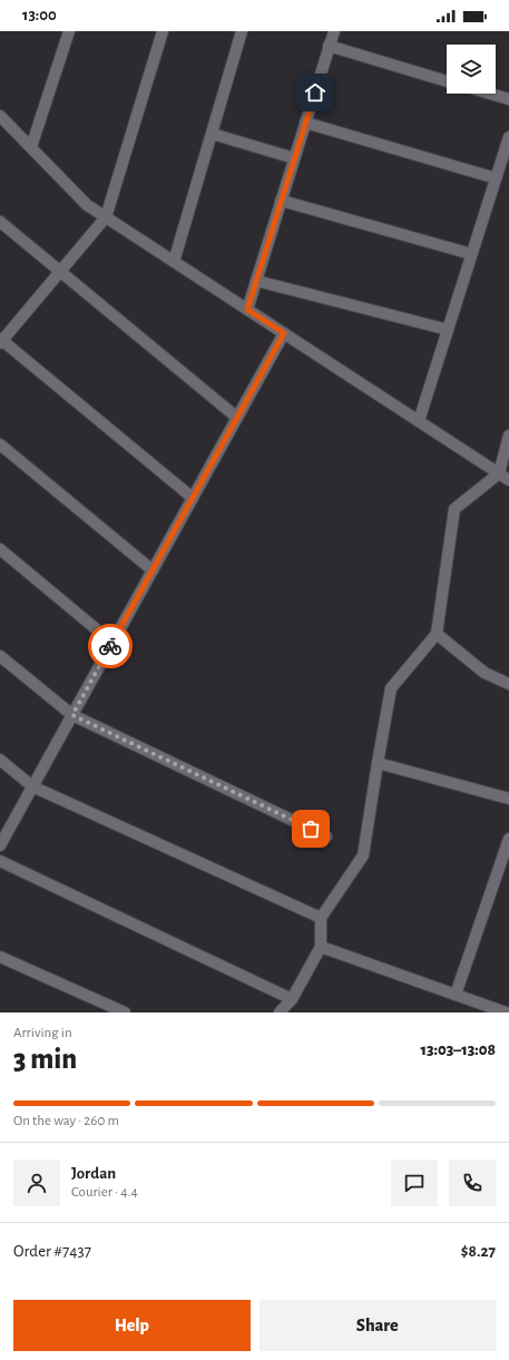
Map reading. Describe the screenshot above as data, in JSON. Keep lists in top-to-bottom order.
{
  "page": {
    "status": "13:00",
    "heading": ["3 min", "Arriving in", "13:03–13:08"],
    "panel": [
      "Jordan",
      "Courier · 4.4",
      "Order #7437",
      "$8.27"
    ],
    "bar": "On the way · 260 m",
    "buttons": ["Help", "Share"]
  }
}
